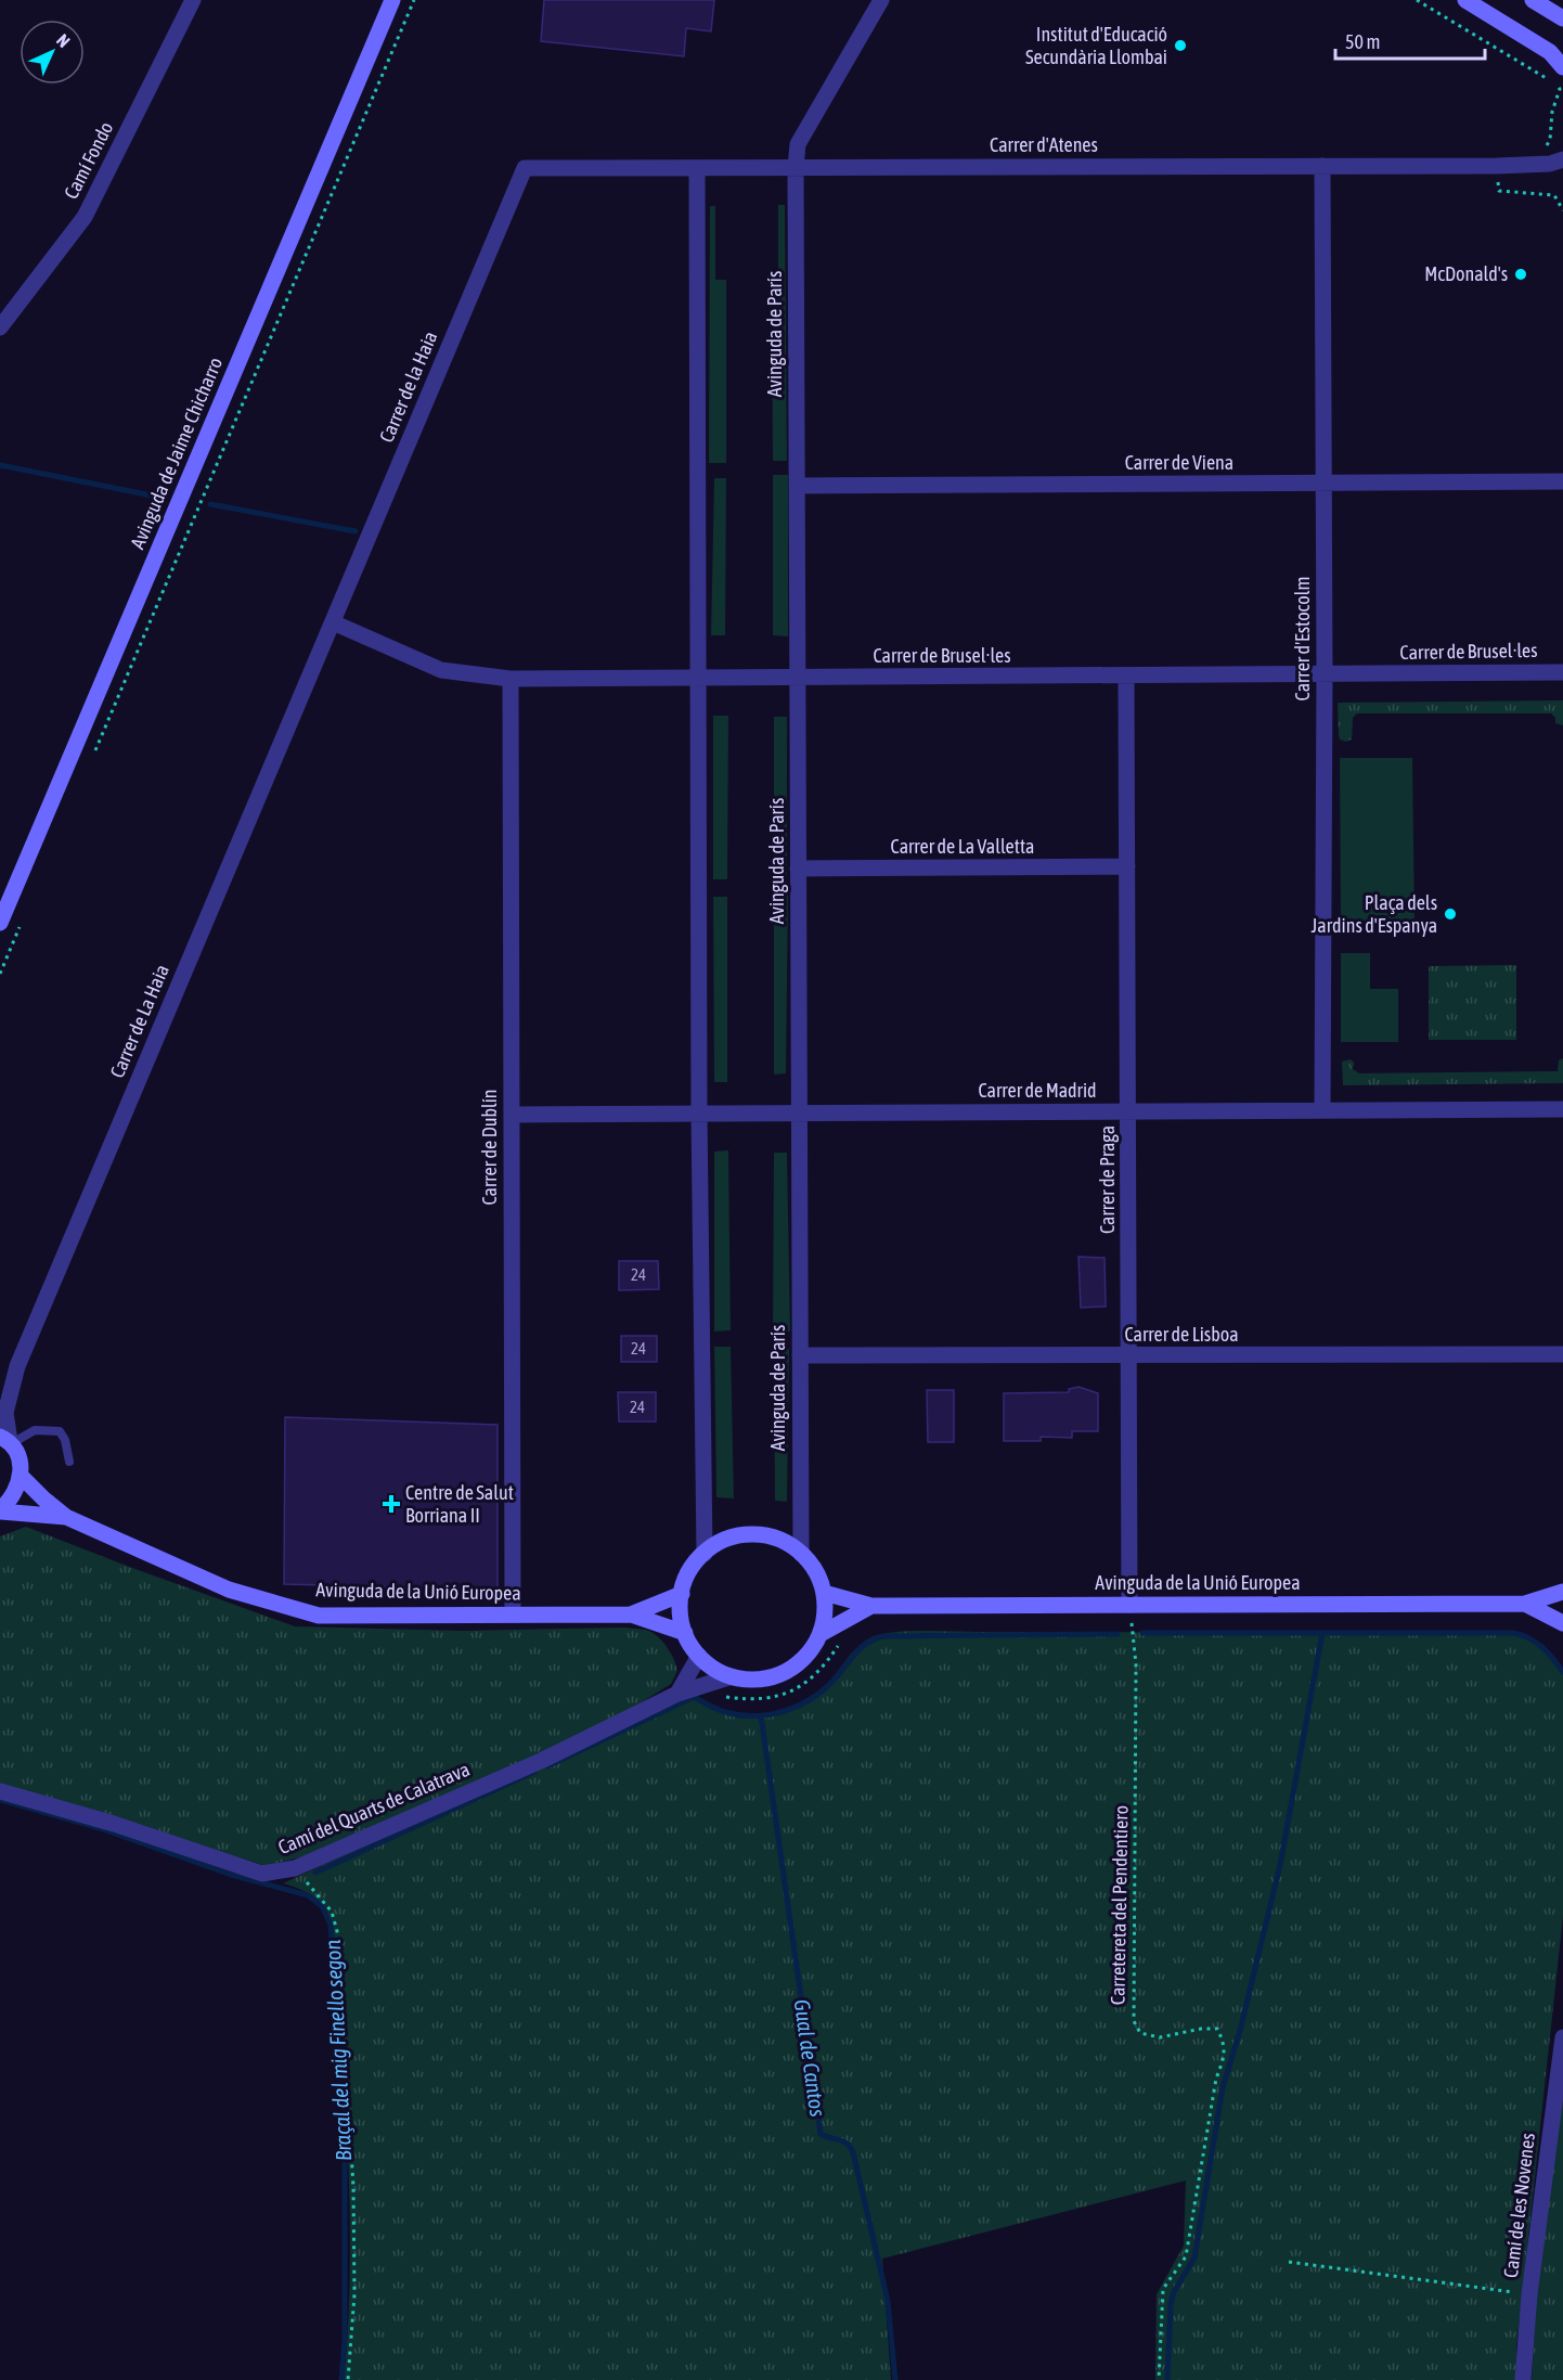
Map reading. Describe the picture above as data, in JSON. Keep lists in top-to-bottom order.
{
  "streets": {
    "street": [
      "Carrer d'Atenes",
      "Camí Fondo",
      "Avinguda de París",
      "Carrer de la Haia",
      "Avinguda de Jaime Chicharro",
      "Carrer de Viena",
      "Carrer d'Estocolm",
      "Carrer de Brusel·les",
      "Carrer de La Valletta",
      "Carrer de La Haia",
      "Carrer de Madrid",
      "Carrer de Dublín",
      "Carrer de Praga",
      "Carrer de Lisboa",
      "Avinguda de la Unió Europea",
      "Camí del Quarts de Calatrava",
      "Camí de les Novenes"
    ],
    "path": ["Carretereta del Pendentiero"]
  },
  "crossings": [
    ["Carrer d'Atenes", "Avinguda de París"],
    ["Carrer d'Atenes", "Carrer de la Haia"],
    ["Carrer d'Atenes", "Carrer d'Estocolm"],
    ["Avinguda de París", "Carrer de Viena"],
    ["Avinguda de París", "Carrer de Brusel·les"],
    ["Avinguda de París", "Carrer de La Valletta"],
    ["Avinguda de París", "Carrer de Madrid"],
    ["Avinguda de París", "Carrer de Lisboa"],
    ["Avinguda de París", "Avinguda de la Unió Europea"],
    ["Avinguda de París", "Camí del Quarts de Calatrava"],
    ["Carrer de la Haia", "Carrer de Brusel·les"],
    ["Carrer de la Haia", "Carrer de La Haia"],
    ["Carrer de Viena", "Carrer d'Estocolm"],
    ["Carrer d'Estocolm", "Carrer de Brusel·les"],
    ["Carrer d'Estocolm", "Carrer de Madrid"],
    ["Carrer de Brusel·les", "Carrer de La Haia"],
    ["Carrer de Brusel·les", "Carrer de Dublín"],
    ["Carrer de Brusel·les", "Carrer de Praga"],
    ["Carrer de La Valletta", "Carrer de Praga"],
    ["Carrer de La Haia", "Avinguda de la Unió Europea"],
    ["Carrer de Madrid", "Carrer de Dublín"],
    ["Carrer de Madrid", "Carrer de Praga"],
    ["Carrer de Dublín", "Avinguda de la Unió Europea"],
    ["Carrer de Praga", "Carrer de Lisboa"],
    ["Carrer de Praga", "Avinguda de la Unió Europea"],
    ["Carrer de Praga", "Carretereta del Pendentiero"],
    ["Avinguda de la Unió Europea", "Camí del Quarts de Calatrava"],
    ["Avinguda de la Unió Europea", "Carretereta del Pendentiero"]
  ],
  "water": ["Braçal del mig Finello segon", "Gual de Cantos"],
  "places": {
    "other": ["Institut d'Educació Secundària Llombai", "McDonald's", "Plaça dels Jardins d'Espanya"],
    "health": ["Centre de Salut Borriana II"]
  },
  "house_numbers": ["24", "24", "24"],
  "scale_bar": "50 m",
  "north": "top right"
}
